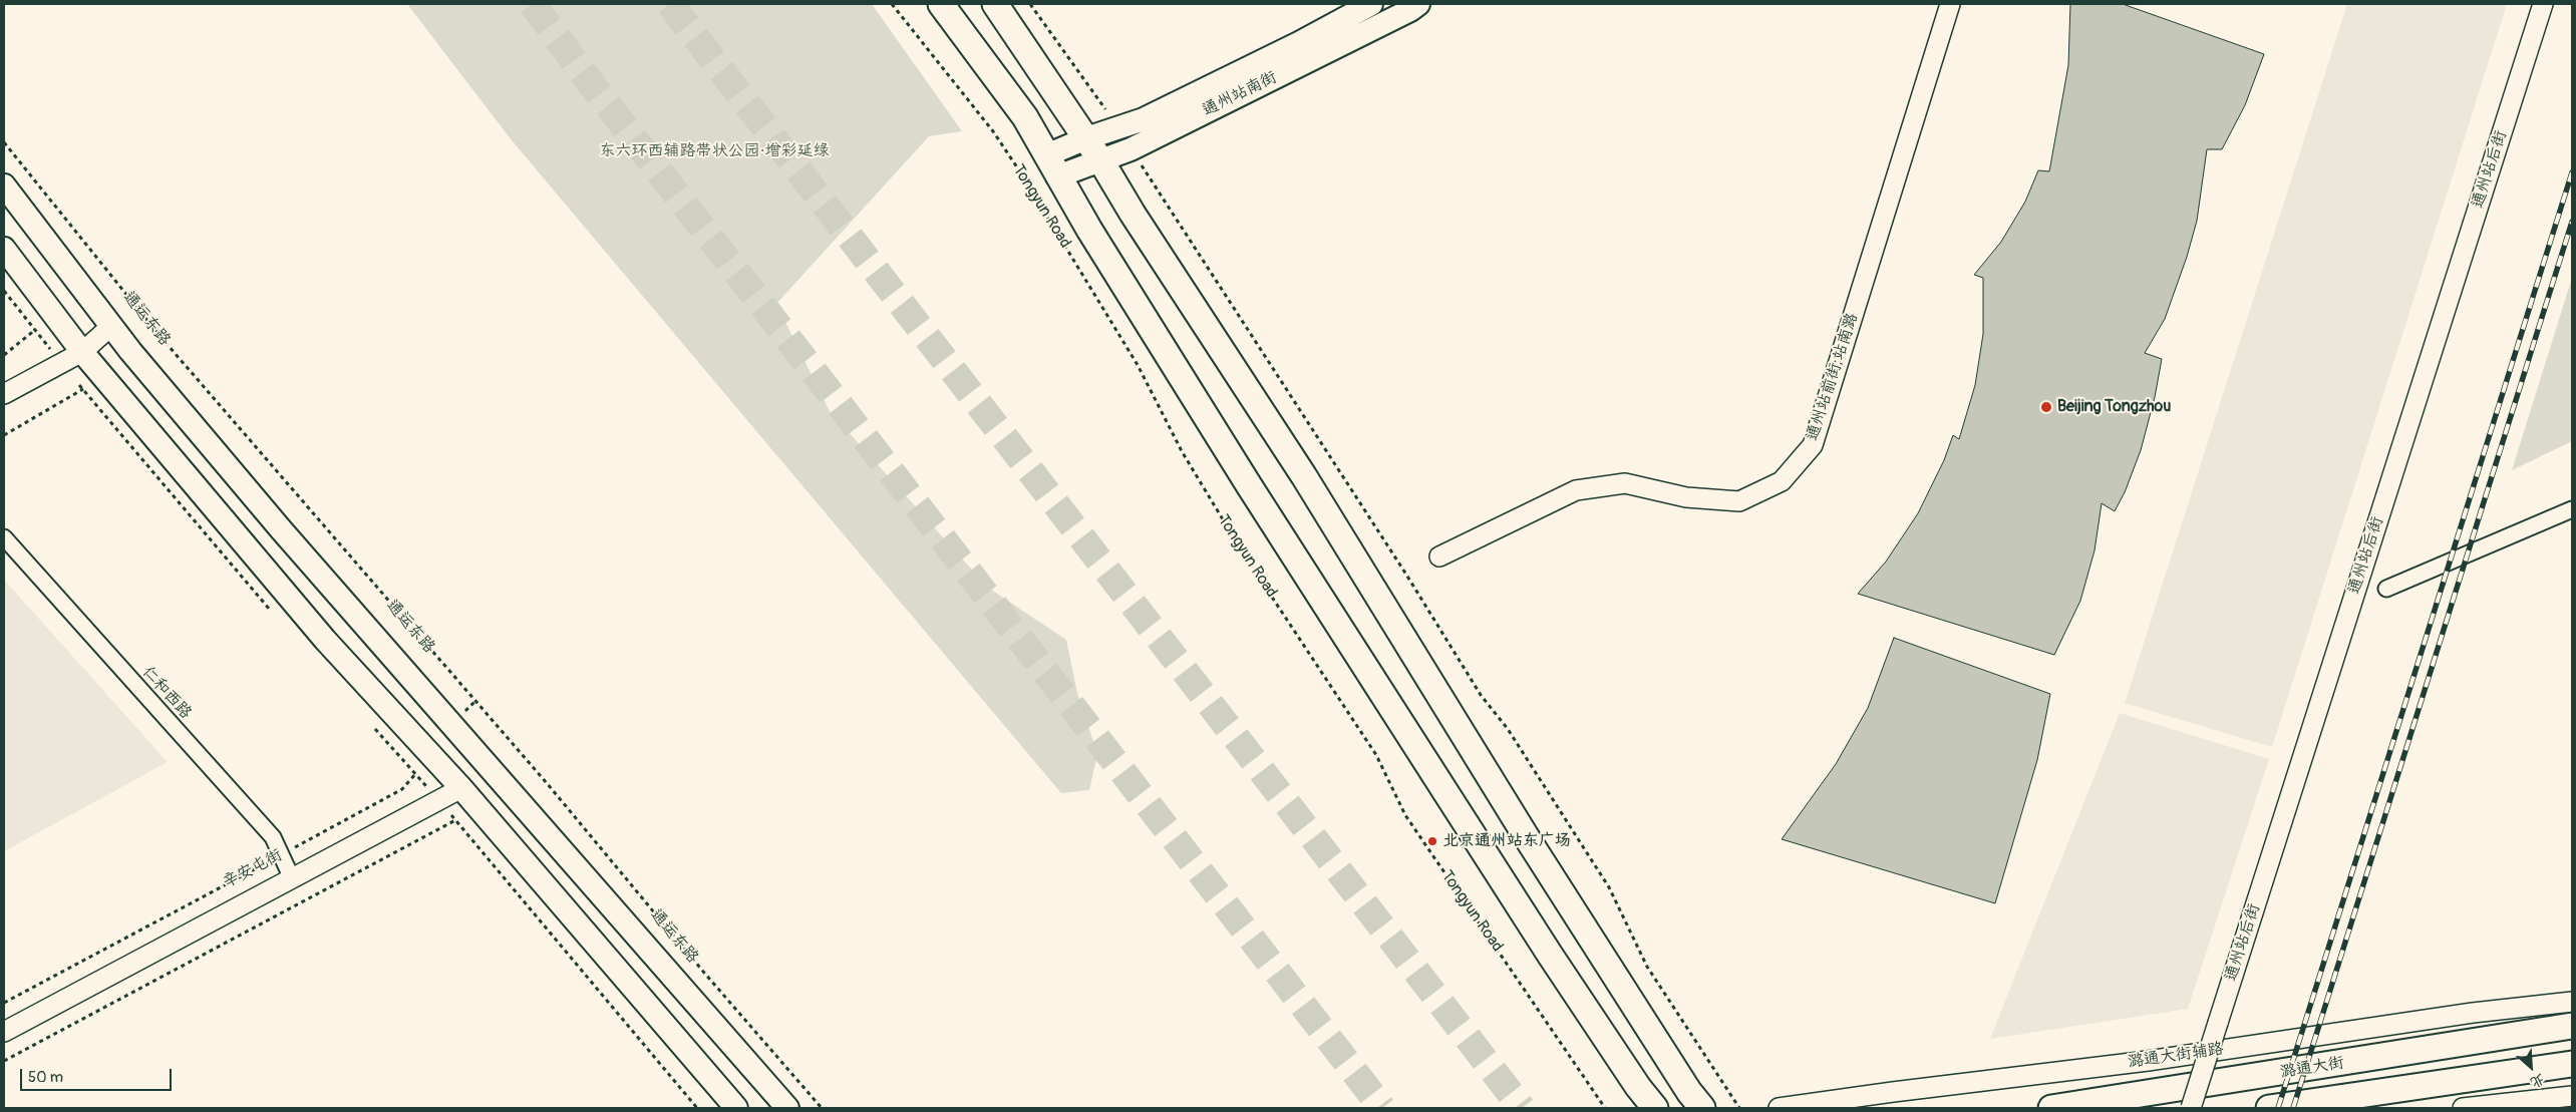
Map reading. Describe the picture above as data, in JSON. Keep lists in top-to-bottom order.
{
  "streets": {
    "main road": [
      "通州站南街",
      "Tongyun Road",
      "通运东路",
      "潞通大街"
    ],
    "street": [
      "通州站后街",
      "通州站前街;站南潞",
      "仁和西路",
      "辛安屯街",
      "潞通大街辅路"
    ]
  },
  "crossings": [
    ["通州站南街", "Tongyun Road"],
    ["仁和西路", "辛安屯街"]
  ],
  "parks": ["东六环西辅路带状公园·增彩延绿"],
  "places": ["Beijing Tongzhou", "北京通州站东广场"],
  "scale_bar": "50 m",
  "north": "bottom right"
}
